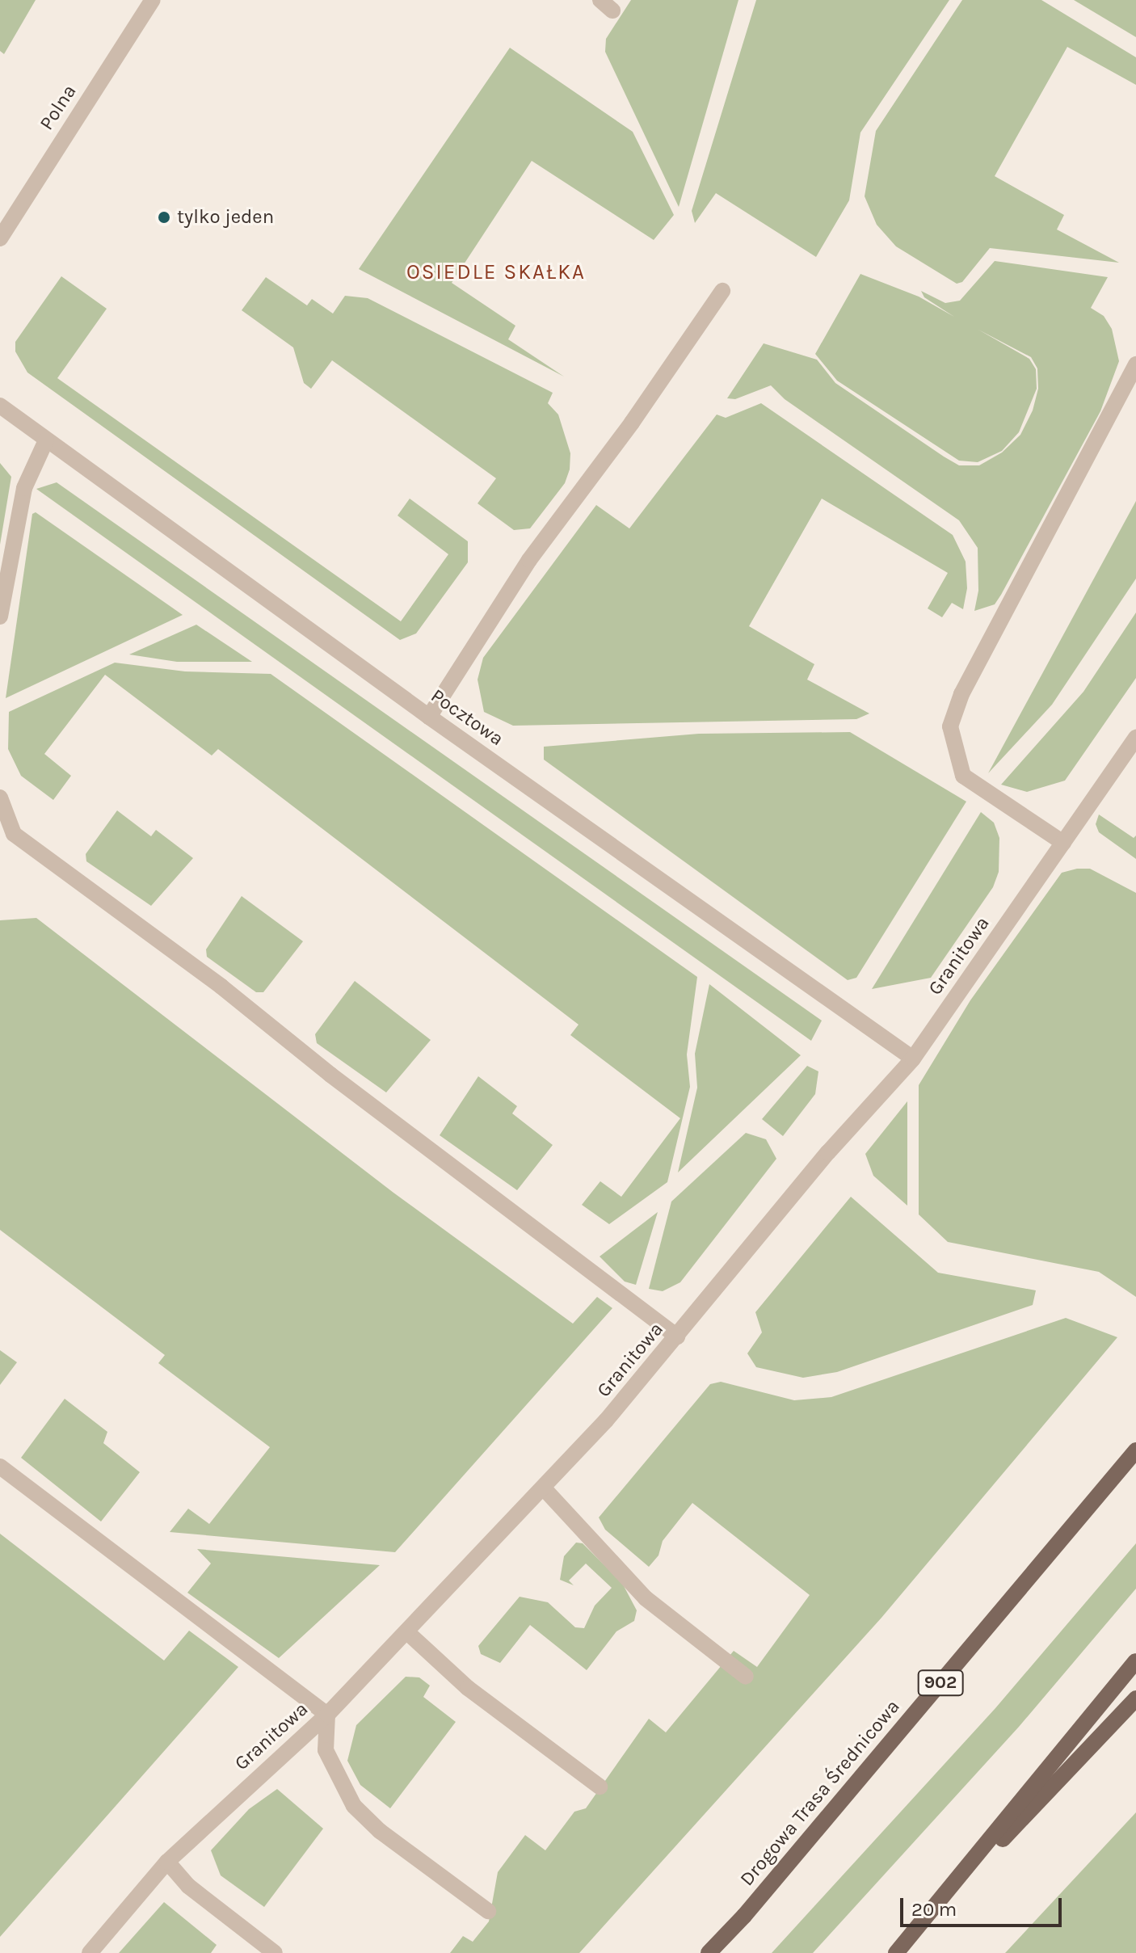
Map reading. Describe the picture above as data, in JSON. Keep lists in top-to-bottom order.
{
  "streets": {
    "main road": ["902", "Drogowa Trasa Średnicowa"],
    "street": ["Polna", "Pocztowa", "Granitowa"]
  },
  "crossings": [
    ["Pocztowa", "Granitowa"]
  ],
  "districts": ["OSIEDLE SKAŁKA"],
  "places": ["tylko jeden"],
  "scale_bar": "20 m"
}
